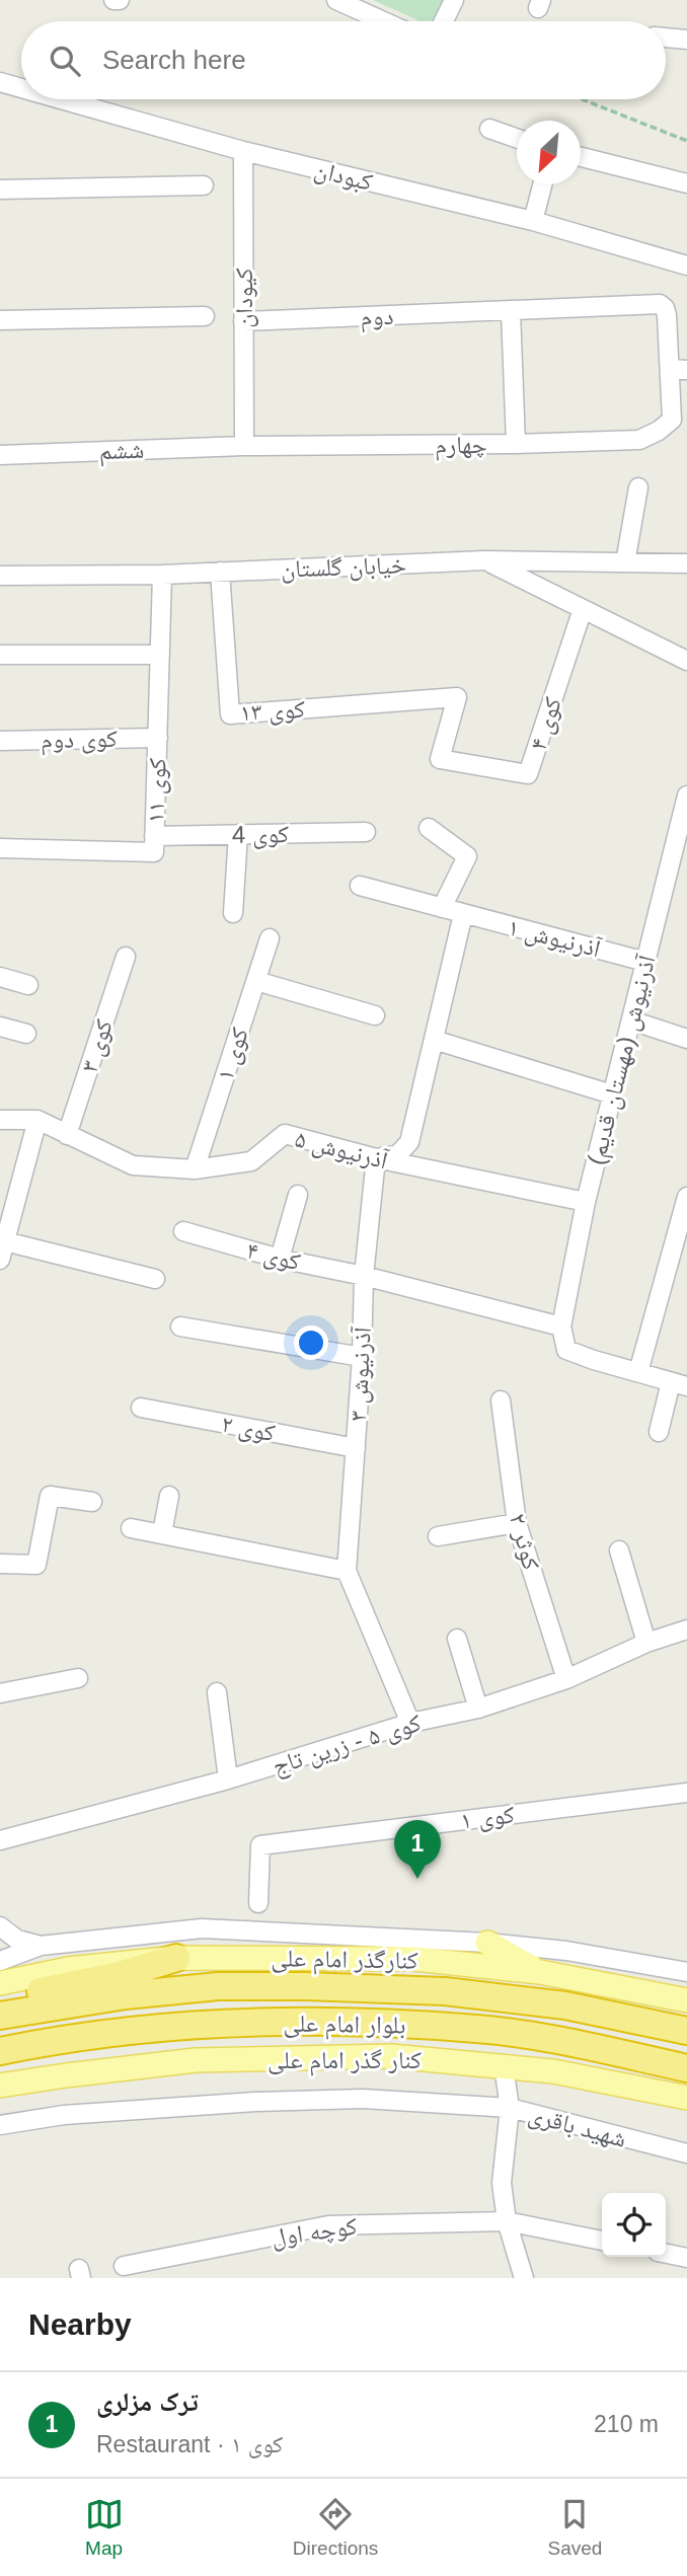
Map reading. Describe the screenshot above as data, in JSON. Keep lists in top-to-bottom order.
{
  "streets": {
    "highway": ["بلوار امام علی"],
    "main road": ["کنارگذر امام علی", "کنار گذر امام علی"],
    "street": [
      "کبودان",
      "کیودان",
      "دوم",
      "چهارم",
      "ششم",
      "خیابان گلستان",
      "کوی ۱۳",
      "کوی ۴",
      "کوی دوم",
      "کوی ۱۱",
      "کوی 4",
      "آذرنیوش ۱",
      "کوی ۳",
      "کوی ۱",
      "آذرنیوش (مهستان قدیم)",
      "آذرنیوش ۵",
      "آذرنیوش ۳",
      "کوی ۲",
      "کوثر ۲",
      "کوی ۵ - زرین تاج",
      "شهید باقری",
      "کوچه اول"
    ]
  },
  "crossings": [
    ["کبودان", "کیودان"],
    ["کیودان", "دوم"],
    ["کیودان", "چهارم"],
    ["کیودان", "ششم"],
    ["دوم", "چهارم"],
    ["چهارم", "ششم"],
    ["خیابان گلستان", "کوی ۱۳"],
    ["خیابان گلستان", "کوی ۱۱"],
    ["کوی ۱۳", "کوی ۴"],
    ["کوی ۴", "آذرنیوش ۳"],
    ["کوی دوم", "کوی ۱۱"],
    ["کوی ۱۱", "کوی 4"],
    ["آذرنیوش ۱", "آذرنیوش (مهستان قدیم)"],
    ["کوی ۳", "آذرنیوش ۵"],
    ["کوی ۱", "آذرنیوش ۵"],
    ["آذرنیوش (مهستان قدیم)", "آذرنیوش ۵"],
    ["آذرنیوش ۵", "آذرنیوش ۳"],
    ["آذرنیوش ۳", "کوی ۲"],
    ["آذرنیوش ۳", "کوی ۵ - زرین تاج"],
    ["کوثر ۲", "کوی ۵ - زرین تاج"],
    ["کنار گذر امام علی", "شهید باقری"]
  ],
  "north": "bottom left",
  "page": {
    "search": "Search here",
    "pins": "1",
    "heading": "Nearby",
    "list": [
      {
        "mark": "1",
        "name": "ترک مزلری",
        "note": "Restaurant · کوی ۱",
        "value": "210 m"
      }
    ],
    "nav": ["Map", "Directions", "Saved"]
  }
}
